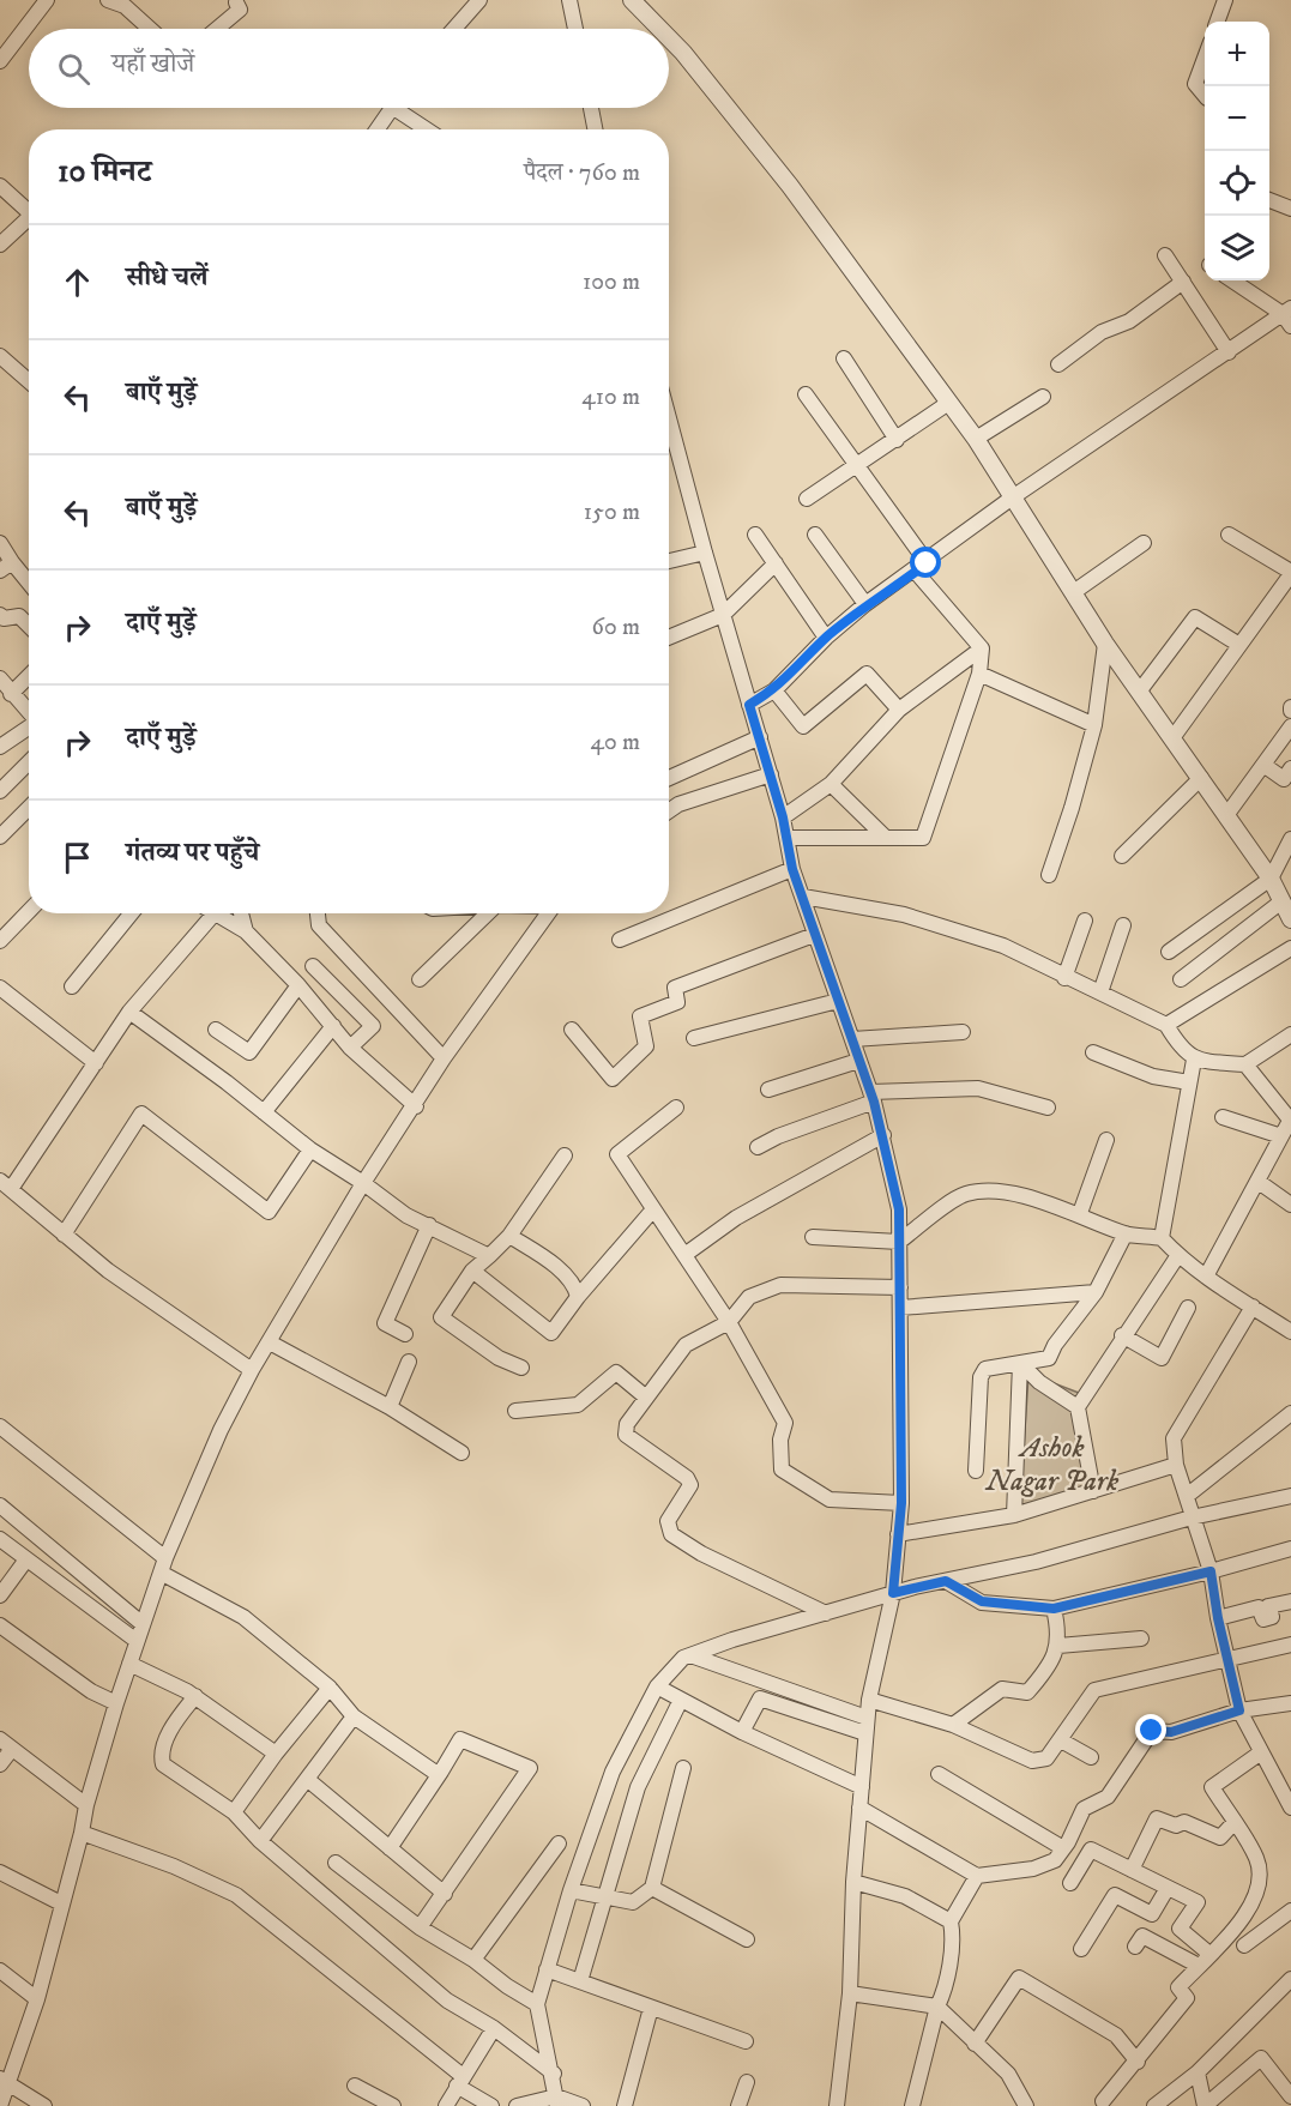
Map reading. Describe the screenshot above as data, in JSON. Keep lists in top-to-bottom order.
{
  "parks": ["Ashok Nagar Park"],
  "page": {
    "map_buttons": ["+", "−"],
    "search": "यहाँ खोजें",
    "heading": ["10 मिनट", "पैदल · 760 m"],
    "list": [
      ["सीधे चलें", "100 m"],
      ["बाएँ मुड़ें", "410 m"],
      ["बाएँ मुड़ें", "150 m"],
      ["दाएँ मुड़ें", "60 m"],
      ["दाएँ मुड़ें", "40 m"],
      "गंतव्य पर पहुँचे"
    ]
  }
}
